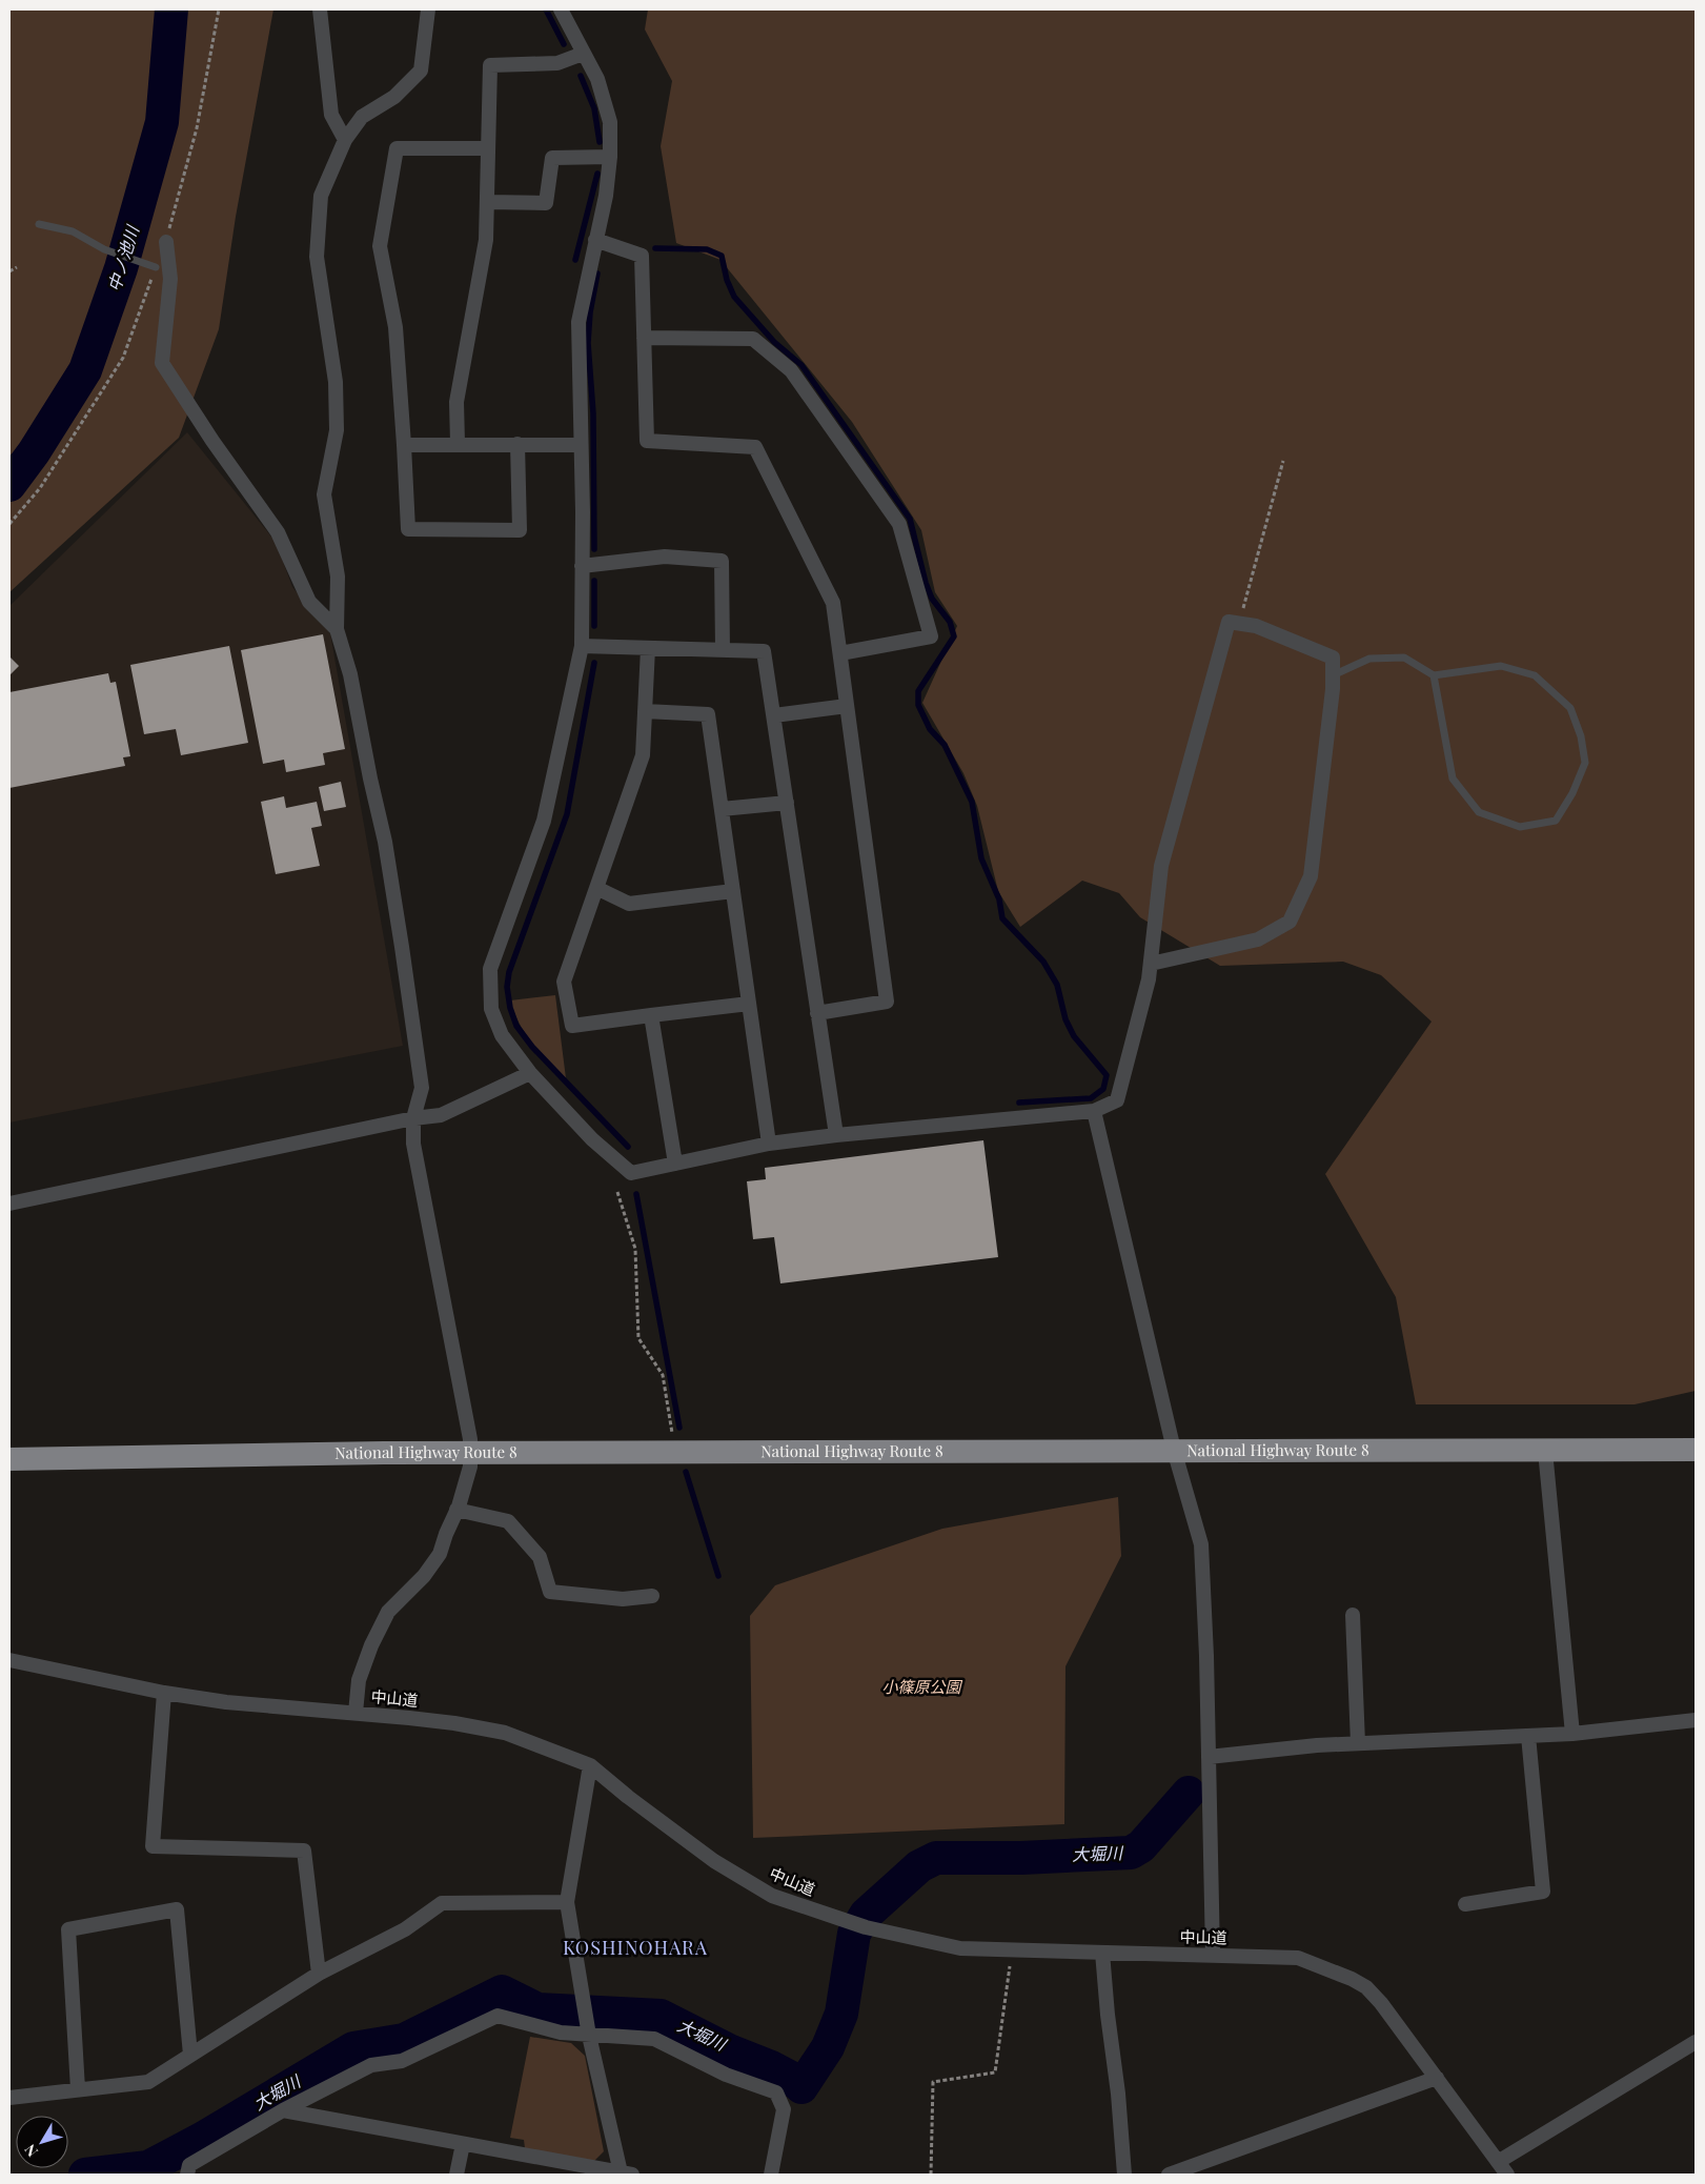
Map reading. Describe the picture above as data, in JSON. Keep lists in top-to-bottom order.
{
  "streets": {
    "highway": ["National Highway Route 8"],
    "street": ["中山道"]
  },
  "districts": ["KOSHINOHARA"],
  "water": ["中ノ池川", "大堀川"],
  "parks": ["小篠原公園"],
  "north": "bottom left"
}
